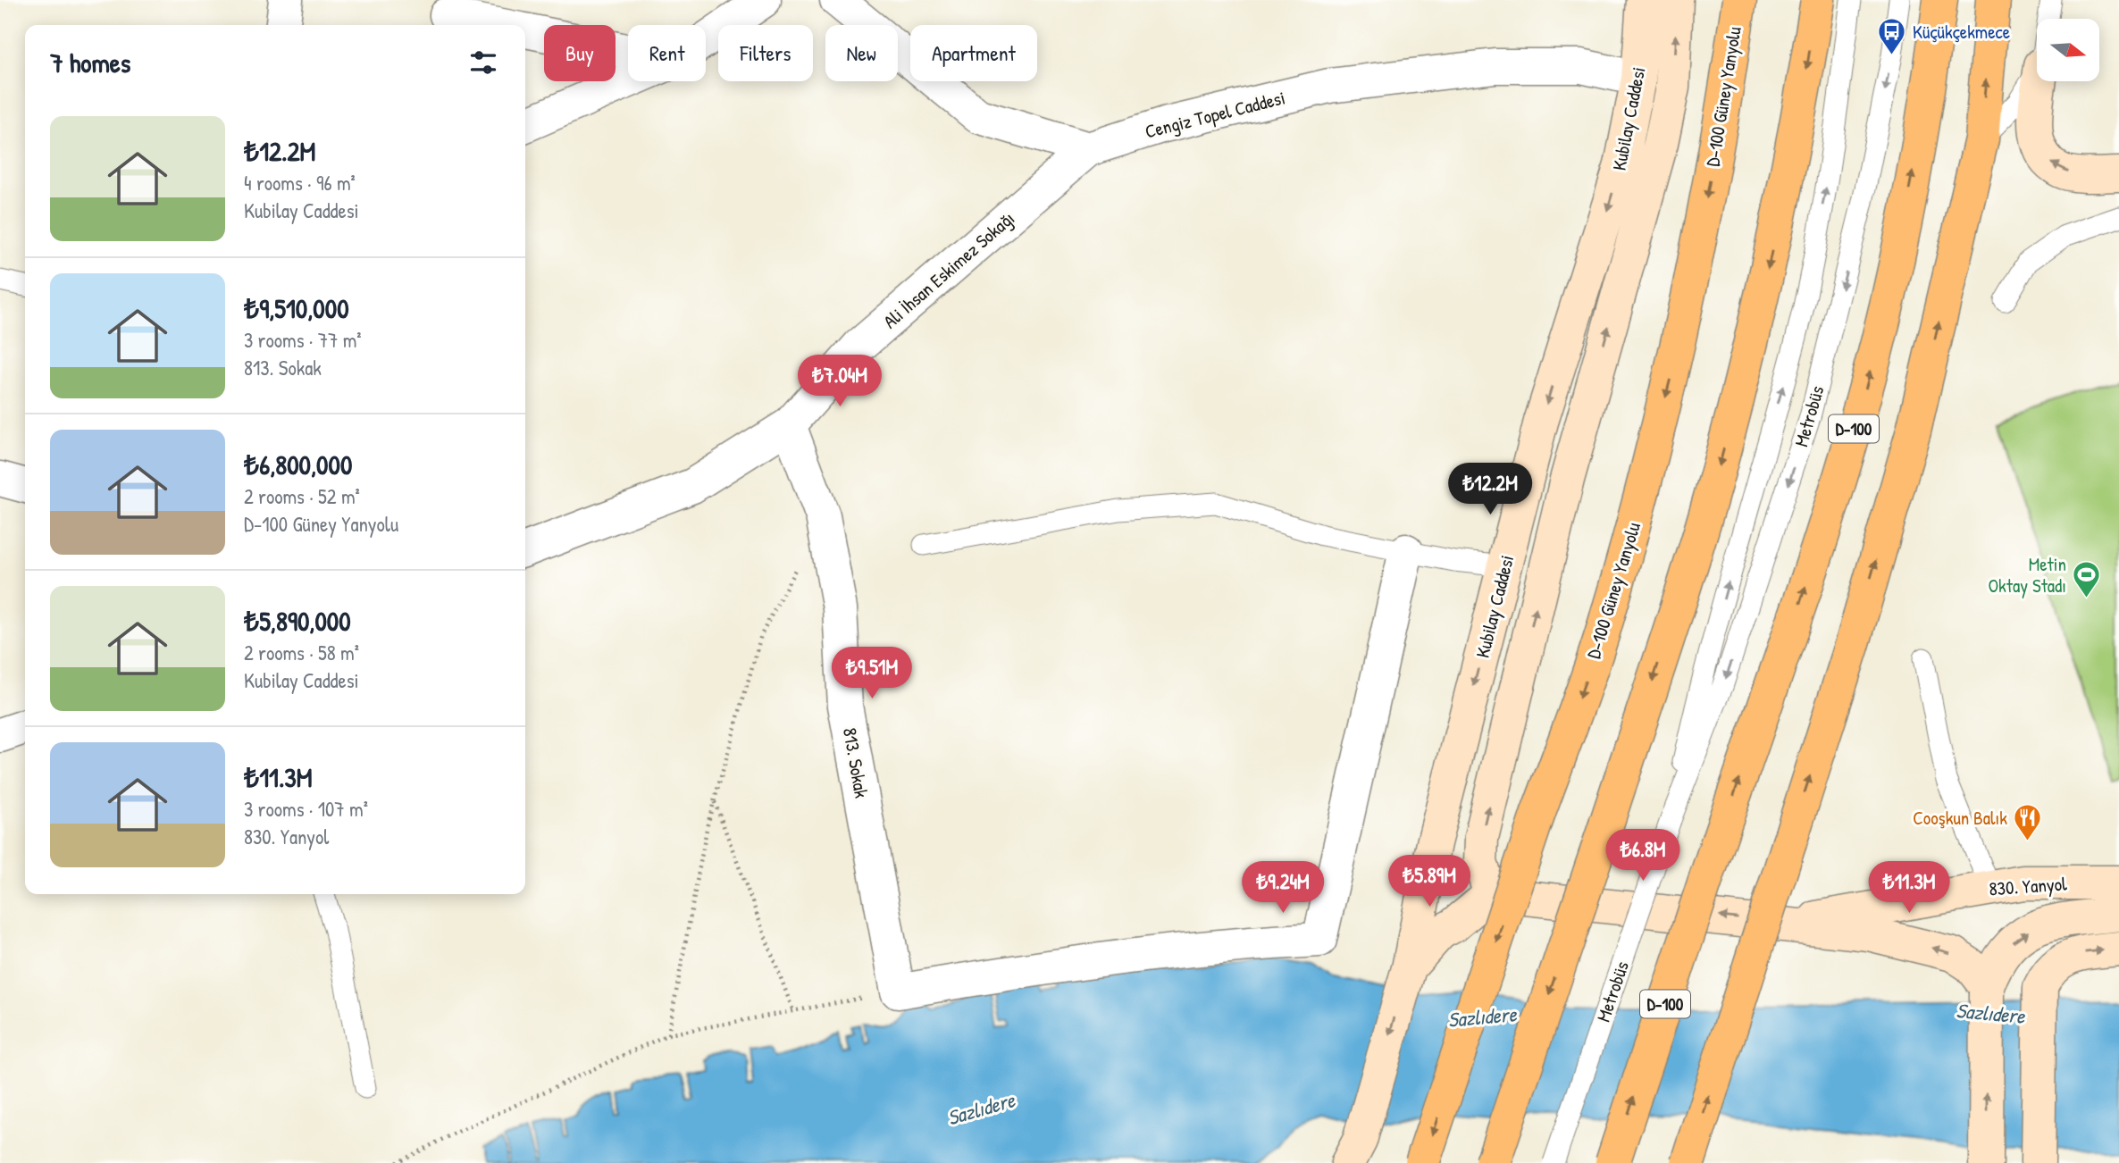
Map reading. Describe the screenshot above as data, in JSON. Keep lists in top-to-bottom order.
{
  "streets": {
    "main road": [
      "D-100 Güney Yanyolu",
      "Kubilay Caddesi",
      "D-100",
      "830. Yanyol"
    ],
    "street": ["Cengiz Topel Caddesi", "Ali İhsan Eskimez Sokağı", "813. Sokak"],
    "lane": ["Metrobüs"]
  },
  "crossings": [
    ["Cengiz Topel Caddesi", "Kubilay Caddesi"],
    ["Cengiz Topel Caddesi", "Ali İhsan Eskimez Sokağı"],
    ["Ali İhsan Eskimez Sokağı", "813. Sokak"]
  ],
  "water": ["Sazlıdere"],
  "places": {
    "bus stop": ["Küçükçekmece"],
    "sports": ["Metin Oktay Stadı"],
    "restaurant": ["Cooşkun Balık"]
  },
  "north": "right",
  "page": {
    "chip": [
      "Buy",
      "Rent",
      "Filters",
      "New",
      "Apartment"
    ],
    "heading": "7 homes",
    "list": [
      {
        "name": "₺12.2M",
        "note": "4 rooms · 96 m² · Kubilay Caddesi"
      },
      {
        "name": "₺9,510,000",
        "note": "3 rooms · 77 m² · 813. Sokak"
      },
      {
        "name": "₺6,800,000",
        "note": "2 rooms · 52 m² · D-100 Güney Yanyolu"
      },
      {
        "name": "₺5,890,000",
        "note": "2 rooms · 58 m² · Kubilay Caddesi"
      },
      {
        "name": "₺11.3M",
        "note": "3 rooms · 107 m² · 830. Yanyol"
      }
    ],
    "price": [
      "₺7.04M",
      "₺12.2M",
      "₺9.51M",
      "₺6.8M",
      "₺5.89M",
      "₺9.24M",
      "₺11.3M"
    ]
  }
}
